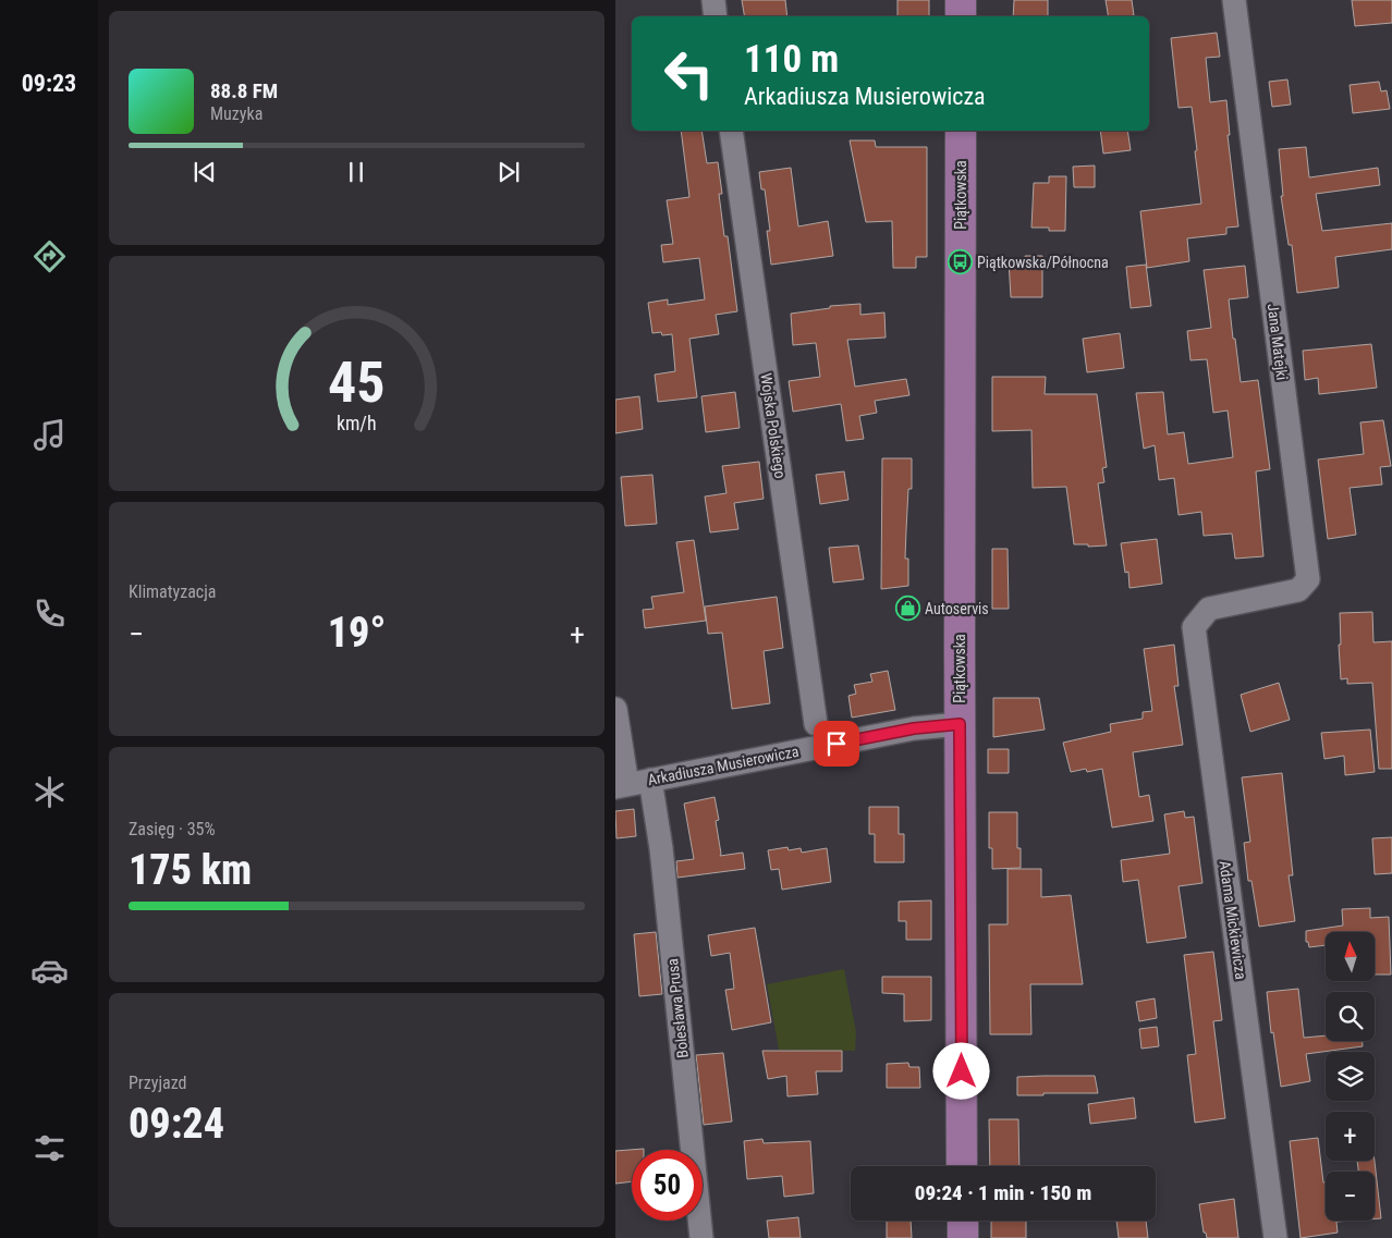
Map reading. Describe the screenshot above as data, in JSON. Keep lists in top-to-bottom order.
{
  "streets": {
    "main road": ["Piątkowska"],
    "street": [
      "Jana Matejki",
      "Wojska Polskiego",
      "Arkadiusza Musierowicza",
      "Adama Mickiewicza",
      "Bolesława Prusa"
    ]
  },
  "crossings": [
    ["Piątkowska", "Arkadiusza Musierowicza"],
    ["Jana Matejki", "Adama Mickiewicza"],
    ["Arkadiusza Musierowicza", "Bolesława Prusa"]
  ],
  "places": {
    "bus stop": ["Piątkowska/Północna"],
    "shop": ["Autoservis"]
  },
  "north": "top",
  "page": {
    "tabs": "09:23",
    "turn": ["110 m", "Arkadiusza Musierowicza"],
    "song": ["88.8 FM", "Muzyka"],
    "tile": [
      "Klimatyzacja",
      ["Zasięg · 35%", "175 km"],
      ["Przyjazd", "09:24"]
    ],
    "heat": ["−", "19°", "+"],
    "map_buttons": ["+", "−"],
    "limit": "50",
    "trip": "09:24 · 1 min · 150 m",
    "gauge": ["45", "km/h"]
  }
}
